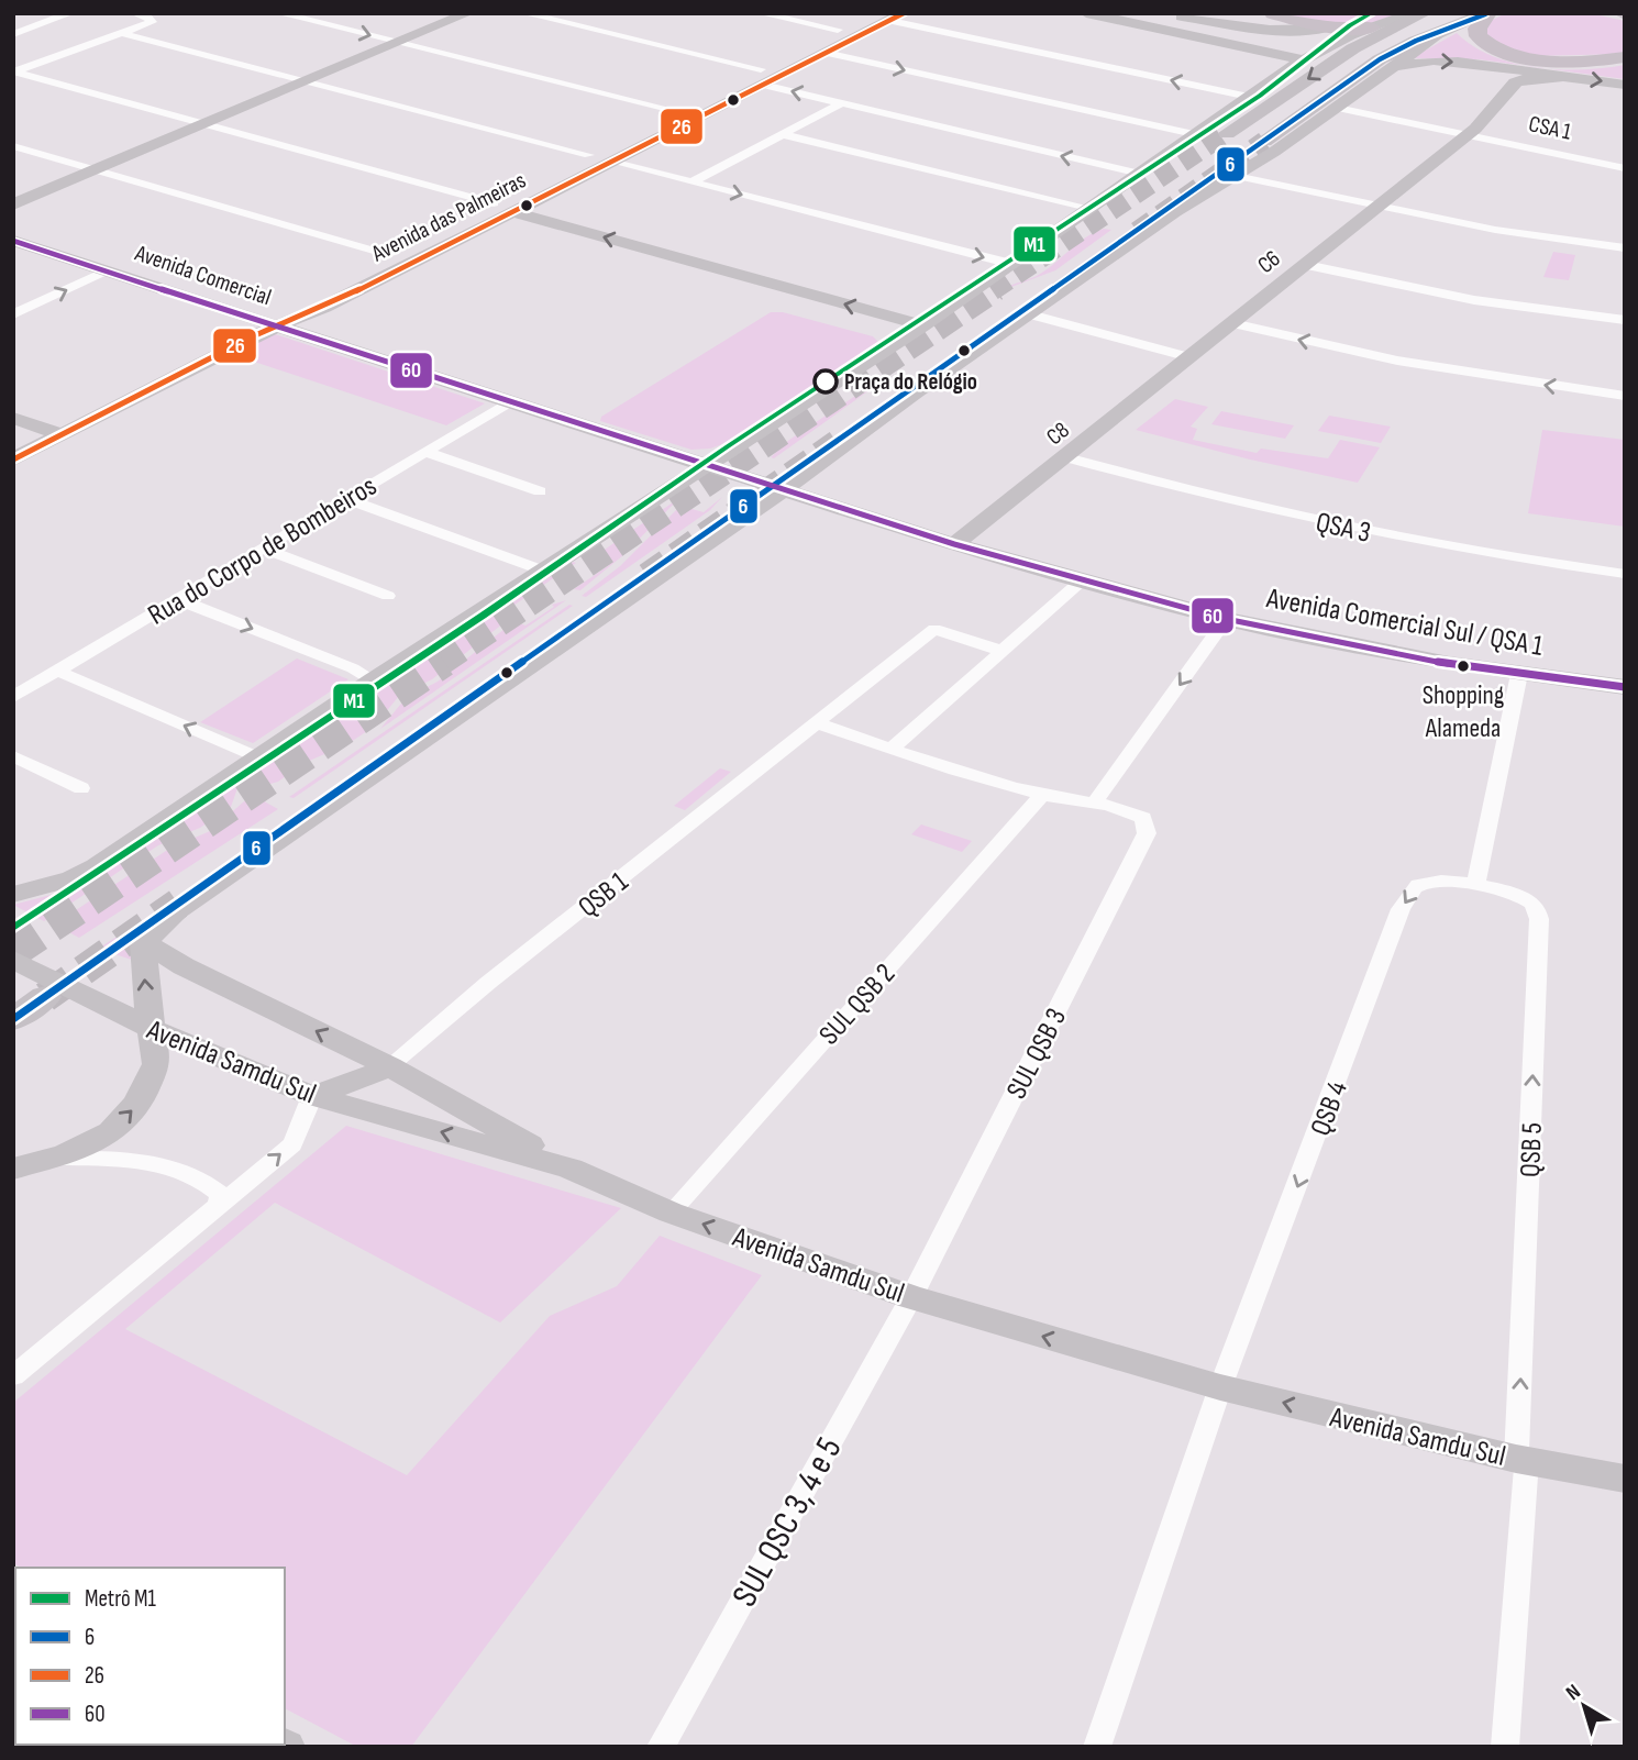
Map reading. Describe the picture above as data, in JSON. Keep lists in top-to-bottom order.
{
  "streets": {
    "main road": [
      "CSA 1",
      "Avenida das Palmeiras",
      "C6",
      "Avenida Comercial",
      "C8",
      "Avenida Comercial Sul / QSA 1",
      "Avenida Samdu Sul"
    ],
    "street": [
      "QSA 3",
      "Rua do Corpo de Bombeiros",
      "QSB 1",
      "SUL QSB 2",
      "SUL QSB 3",
      "QSB 4",
      "QSB 5",
      "SUL QSC 3, 4 e 5"
    ]
  },
  "crossings": [
    ["CSA 1", "C6"],
    ["Avenida das Palmeiras", "Avenida Comercial"],
    ["C6", "C8"],
    ["Avenida Comercial", "Rua do Corpo de Bombeiros"],
    ["C8", "QSA 3"],
    ["C8", "Avenida Comercial Sul / QSA 1"],
    ["SUL QSB 2", "Avenida Samdu Sul"],
    ["SUL QSB 3", "Avenida Samdu Sul"],
    ["SUL QSB 3", "SUL QSC 3, 4 e 5"],
    ["Avenida Samdu Sul", "QSB 4"],
    ["Avenida Samdu Sul", "QSB 5"],
    ["Avenida Samdu Sul", "SUL QSC 3, 4 e 5"],
    ["QSB 4", "QSB 5"]
  ],
  "one_way": ["Avenida Samdu Sul", "QSB 4", "QSB 5"],
  "places": ["Praça do Relógio", "Shopping Alameda"],
  "lines": [
    "metro line M1",
    "transit line 26",
    "transit line 6",
    "transit line 60"
  ],
  "legend": [
    "Metrô M1",
    "6",
    "26",
    "60"
  ],
  "north": "top left"
}
